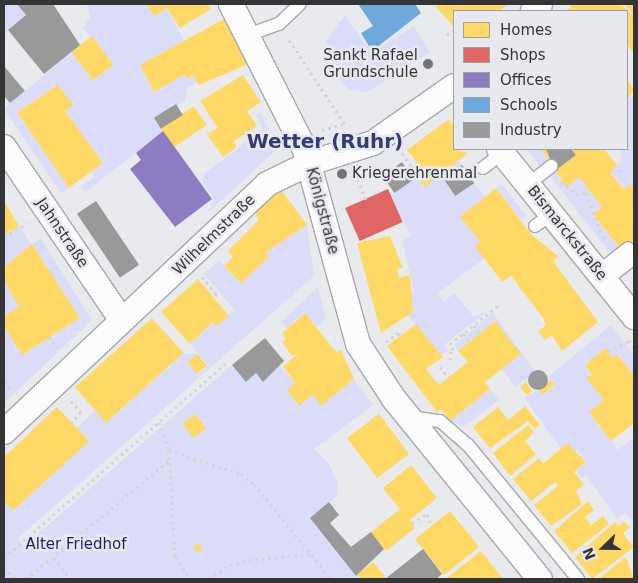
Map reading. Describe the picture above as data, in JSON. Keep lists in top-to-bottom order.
{
  "streets": {
    "street": [
      "Königstraße",
      "Jahnstraße",
      "Bismarckstraße",
      "Wilhelmstraße"
    ]
  },
  "crossings": [
    ["Königstraße", "Wilhelmstraße"],
    ["Jahnstraße", "Wilhelmstraße"]
  ],
  "districts": ["Wetter (Ruhr)"],
  "parks": ["Alter Friedhof"],
  "places": ["Sankt Rafael Grundschule", "Kriegerehrenmal"],
  "legend": [
    "Homes",
    "Shops",
    "Offices",
    "Schools",
    "Industry"
  ],
  "north": "left"
}
